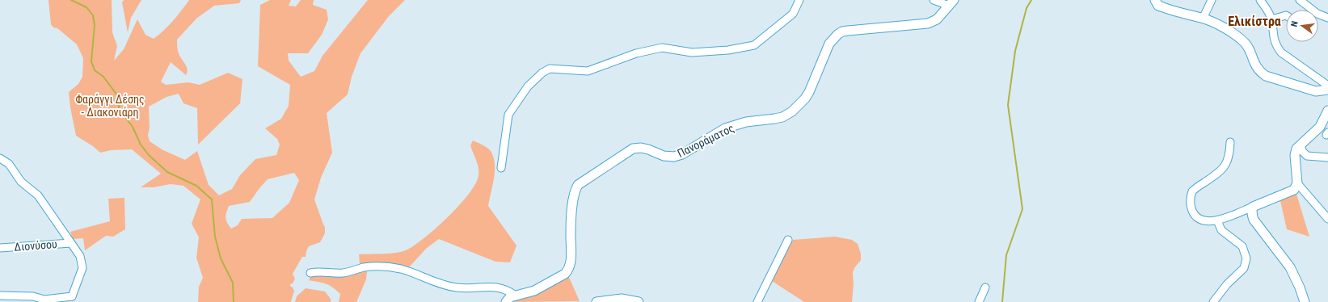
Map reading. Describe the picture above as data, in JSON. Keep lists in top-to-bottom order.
{
  "streets": {
    "main road": ["Πανοράματος"],
    "street": ["Διονύσου"]
  },
  "districts": ["Ελικίστρα"],
  "parks": ["Φαράγγι Δέσης - Διακονιάρη"],
  "north": "left"
}
